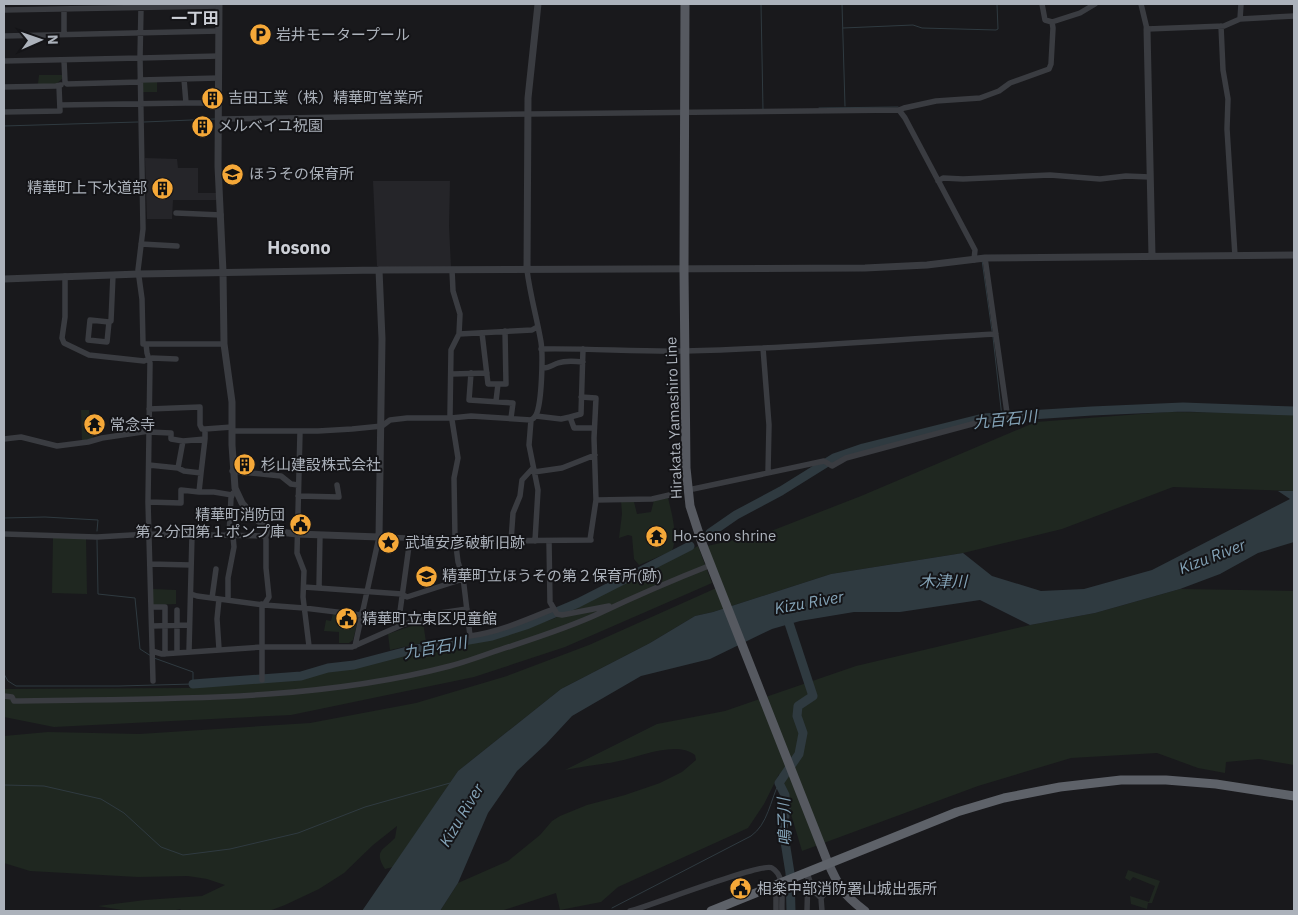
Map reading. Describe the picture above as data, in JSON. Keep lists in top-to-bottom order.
{
  "streets": {
    "main road": ["Hirakata Yamashiro Line"]
  },
  "districts": ["一丁田", "Hosono"],
  "water": [
    "九百石川",
    "Kizu River",
    "木津川",
    "鳴子川"
  ],
  "places": {
    "parking": ["岩井モータープール"],
    "building": [
      "吉田工業（株）精華町営業所",
      "メルベイユ祝園",
      "精華町上下水道部",
      "杉山建設株式会社"
    ],
    "school or university": ["ほうその保育所", "精華町立ほうその第２保育所(跡)"],
    "temple": ["常念寺", "Ho-sono shrine"],
    "public building": ["精華町消防団 第２分団第１ポンプ庫", "精華町立東区児童館", "相楽中部消防署山城出張所"],
    "place": ["武埴安彦破斬旧跡"]
  },
  "north": "right"
}
